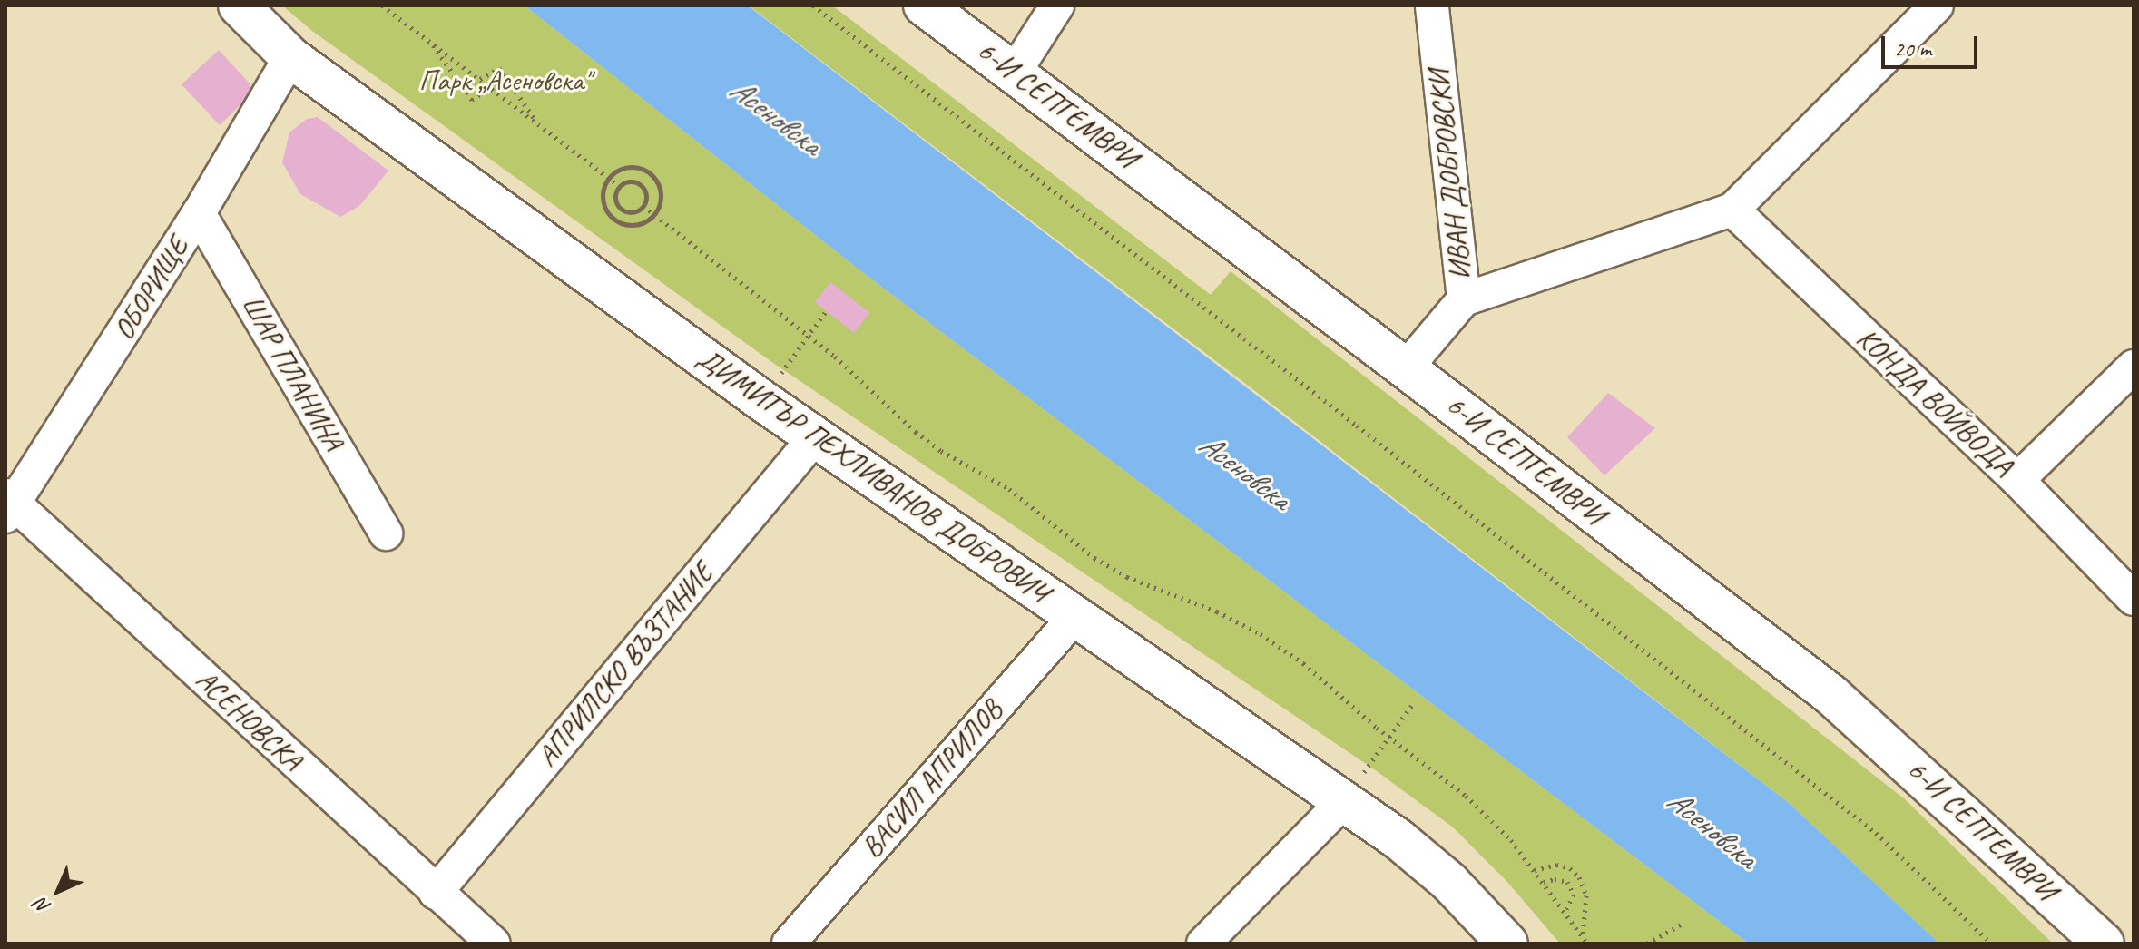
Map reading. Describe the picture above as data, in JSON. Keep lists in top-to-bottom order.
{
  "streets": {
    "main road": ["6-И СЕПТЕМВРИ", "ДИМИТЪР ПЕХЛИВАНОВ ДОБРОВИЧ"],
    "street": [
      "ИВАН ДОБРОВСКИ",
      "ОБОРИЩЕ",
      "ШАР ПЛАНИНА",
      "КОНДА ВОЙВОДА",
      "АПРИЛСКО ВЪЗТАНИЕ",
      "АСЕНОВСКА",
      "ВАСИЛ АПРИЛОВ"
    ]
  },
  "crossings": [
    ["6-И СЕПТЕМВРИ", "ИВАН ДОБРОВСКИ"],
    ["ОБОРИЩЕ", "ШАР ПЛАНИНА"],
    ["ОБОРИЩЕ", "ДИМИТЪР ПЕХЛИВАНОВ ДОБРОВИЧ"],
    ["ОБОРИЩЕ", "АСЕНОВСКА"],
    ["ДИМИТЪР ПЕХЛИВАНОВ ДОБРОВИЧ", "АПРИЛСКО ВЪЗТАНИЕ"],
    ["ДИМИТЪР ПЕХЛИВАНОВ ДОБРОВИЧ", "ВАСИЛ АПРИЛОВ"],
    ["АПРИЛСКО ВЪЗТАНИЕ", "АСЕНОВСКА"]
  ],
  "water": ["Асеновска"],
  "parks": ["Парк „Асеновска\""],
  "scale_bar": "20 m",
  "north": "bottom left"
}
